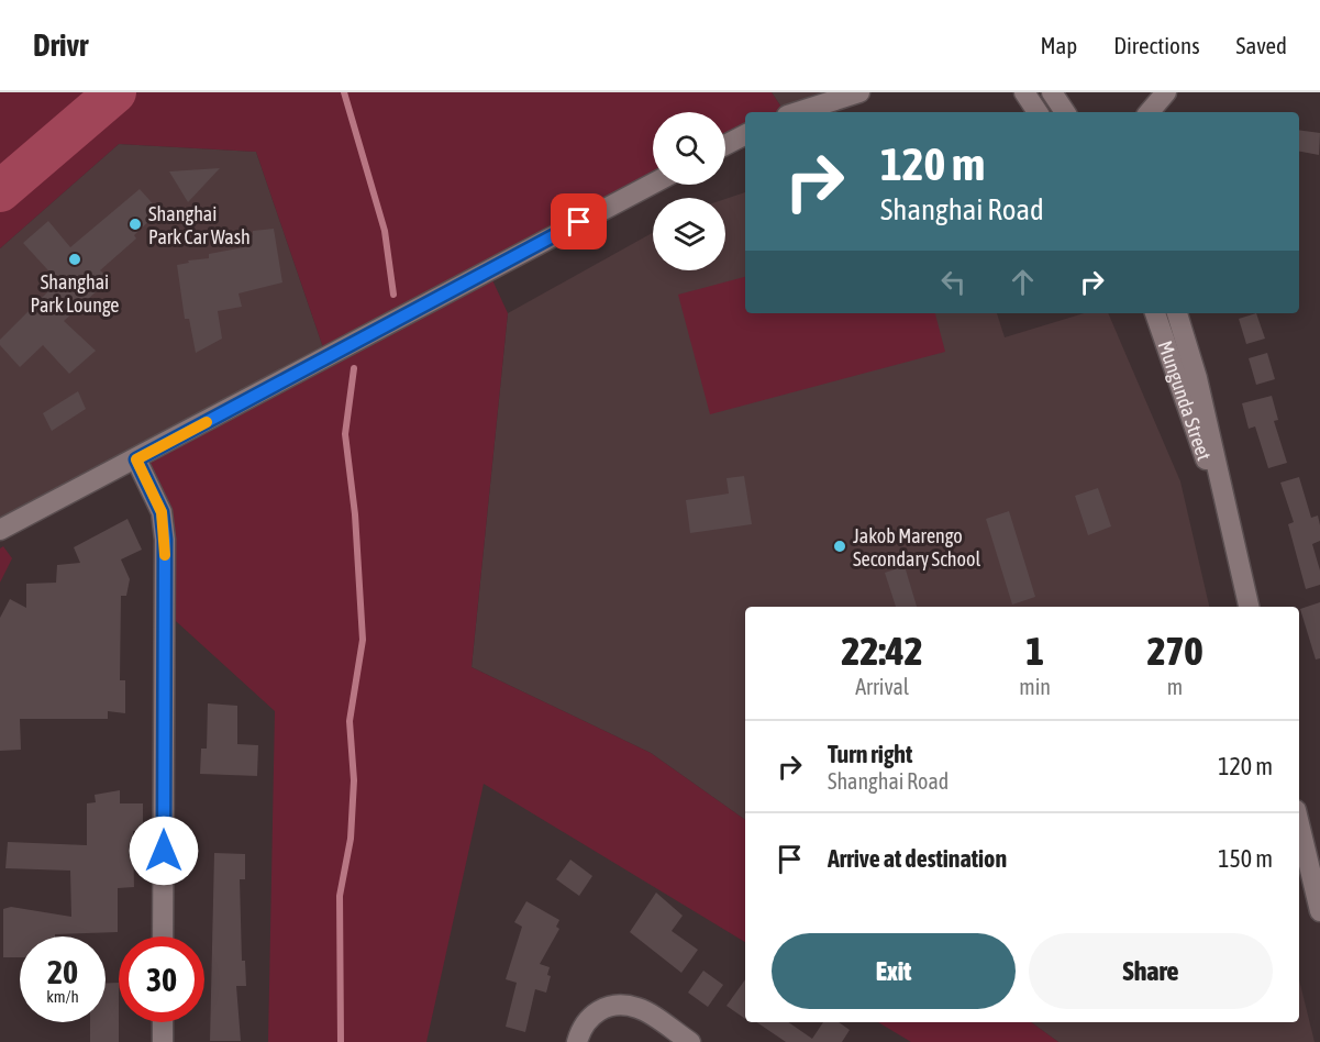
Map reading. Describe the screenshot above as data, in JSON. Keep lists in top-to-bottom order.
{
  "streets": {
    "street": ["Mungunda Street"]
  },
  "places": ["Shanghai Park Car Wash", "Shanghai Park Lounge", "Jakob Marengo Secondary School"],
  "page": {
    "header": "Drivr",
    "nav": ["Map", "Directions", "Saved"],
    "turn": ["120 m", "Shanghai Road"],
    "eta": [
      "22:42",
      "Arrival",
      "1",
      "min",
      "270",
      "m"
    ],
    "list": [
      {
        "name": "Turn right",
        "note": "Shanghai Road",
        "value": "120 m"
      },
      {
        "name": "Arrive at destination",
        "value": "150 m"
      }
    ],
    "buttons": ["Exit", "Share"],
    "speed": "20 km/h",
    "limit": "30"
  }
}
